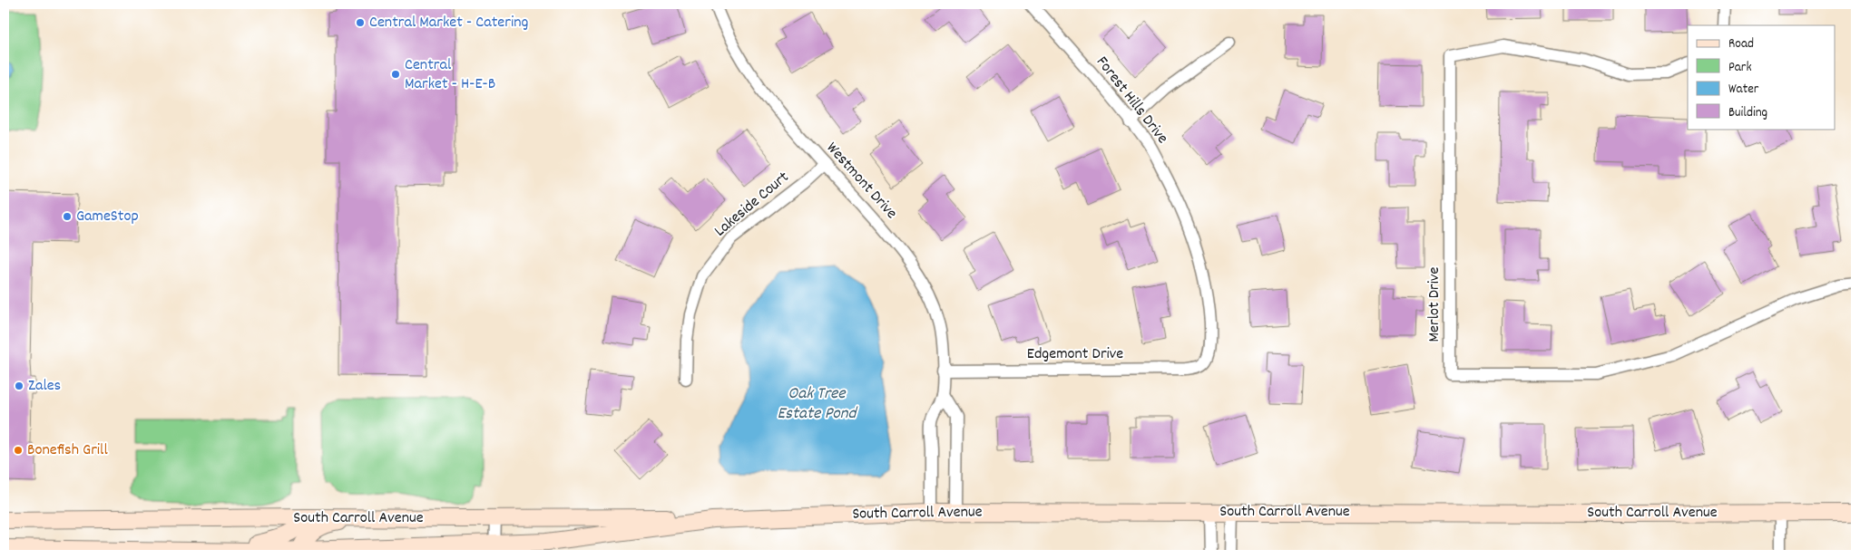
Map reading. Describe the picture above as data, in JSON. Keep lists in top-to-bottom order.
{
  "streets": {
    "main road": ["South Carroll Avenue"],
    "street": [
      "Forest Hills Drive",
      "Westmont Drive",
      "Lakeside Court",
      "Merlot Drive",
      "Edgemont Drive"
    ]
  },
  "crossings": [
    ["Forest Hills Drive", "Edgemont Drive"],
    ["Westmont Drive", "Lakeside Court"],
    ["Westmont Drive", "Edgemont Drive"],
    ["Westmont Drive", "South Carroll Avenue"]
  ],
  "water": ["Oak Tree Estate Pond"],
  "places": [
    "Central Market - Catering",
    "Central Market - H-E-B",
    "GameStop",
    "Zales",
    "Bonefish Grill"
  ],
  "legend": [
    "Road",
    "Park",
    "Water",
    "Building"
  ]
}
